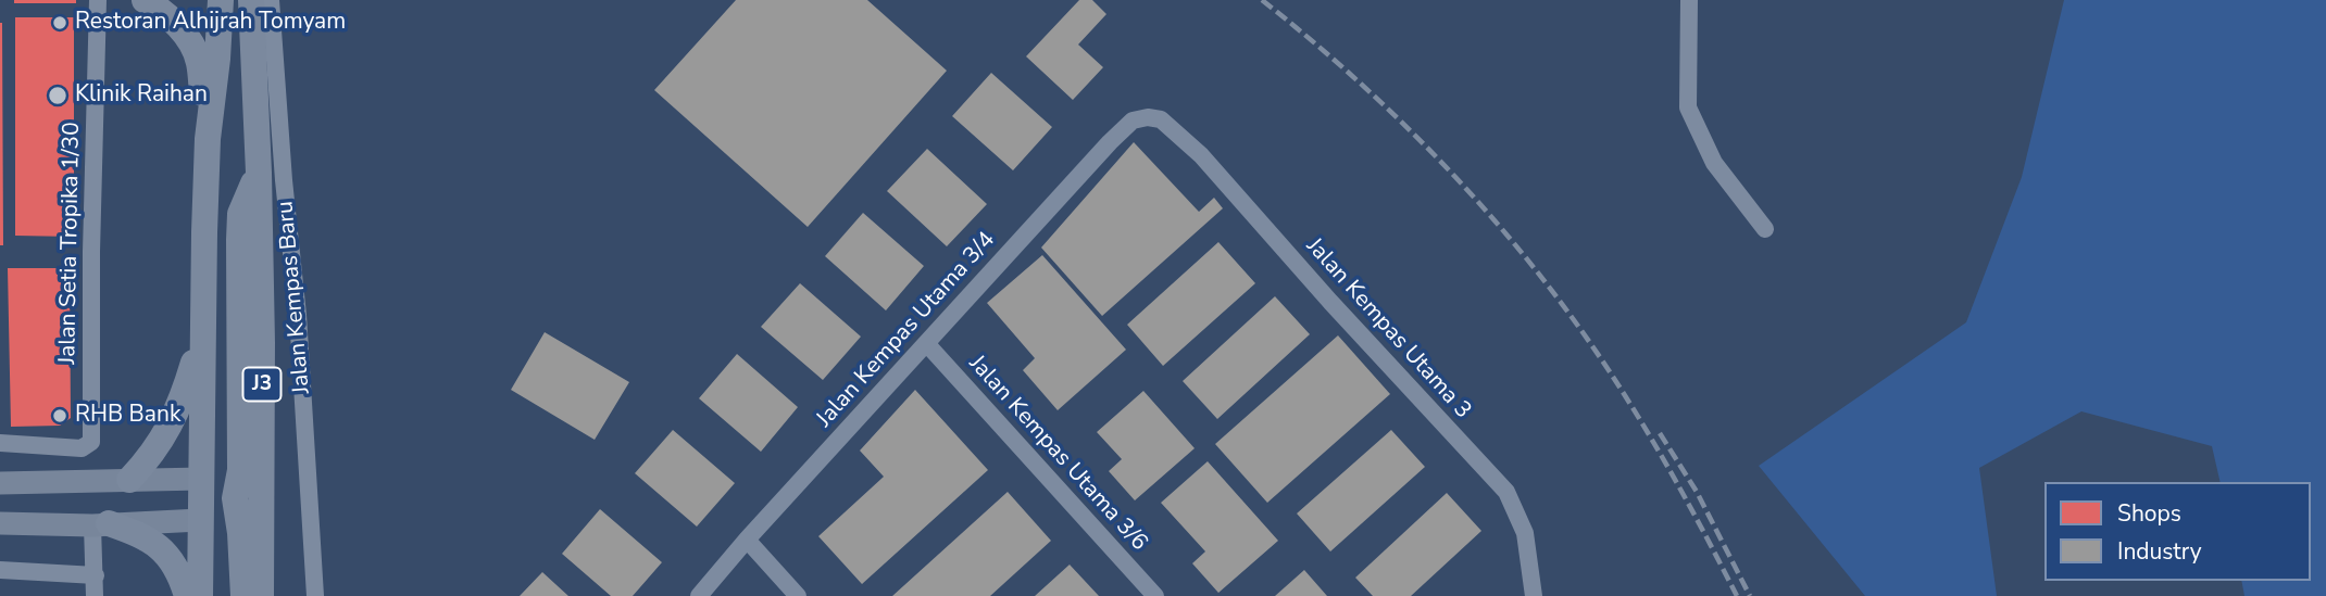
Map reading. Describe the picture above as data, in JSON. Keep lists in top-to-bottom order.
{
  "streets": {
    "main road": ["Jalan Kempas Baru", "J3"],
    "street": [
      "Jalan Setia Tropika 1/30",
      "Jalan Kempas Utama 3",
      "Jalan Kempas Utama 3/4",
      "Jalan Kempas Utama 3/6"
    ]
  },
  "crossings": [
    ["Jalan Kempas Utama 3", "Jalan Kempas Utama 3/4"],
    ["Jalan Kempas Utama 3/4", "Jalan Kempas Utama 3/6"]
  ],
  "places": ["Restoran Alhijrah Tomyam", "Klinik Raihan", "RHB Bank"],
  "legend": ["Shops", "Industry"]
}
